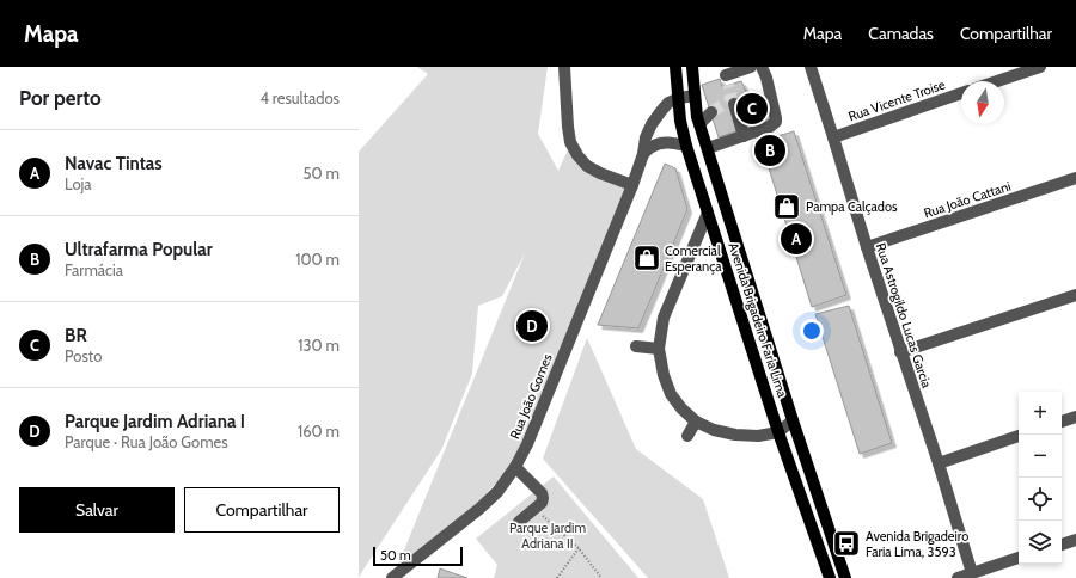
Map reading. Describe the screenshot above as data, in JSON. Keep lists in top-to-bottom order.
{
  "streets": {
    "main road": ["Avenida Brigadeiro Faria Lima"],
    "street": [
      "Rua Vicente Troise",
      "Rua João Cattani",
      "Rua Astrogildo Lucas Garcia",
      "Rua João Gomes"
    ]
  },
  "crossings": [
    ["Rua Vicente Troise", "Rua Astrogildo Lucas Garcia"],
    ["Rua João Cattani", "Rua Astrogildo Lucas Garcia"],
    ["Avenida Brigadeiro Faria Lima", "Rua João Gomes"]
  ],
  "parks": ["Parque Jardim Adriana II"],
  "places": {
    "shop": ["Pampa Calçados", "Comercial Esperança"],
    "bus stop": ["Avenida Brigadeiro Faria Lima, 3593"]
  },
  "scale_bar": "50 m",
  "north": "bottom",
  "page": {
    "header": "Mapa",
    "nav": ["Mapa", "Camadas", "Compartilhar"],
    "heading": ["Por perto", "4 resultados"],
    "pins": [
      "C",
      "B",
      "A",
      "D"
    ],
    "list": [
      {
        "mark": "A",
        "name": "Navac Tintas",
        "note": "Loja",
        "value": "50 m"
      },
      {
        "mark": "B",
        "name": "Ultrafarma Popular",
        "note": "Farmácia",
        "value": "100 m"
      },
      {
        "mark": "C",
        "name": "BR",
        "note": "Posto",
        "value": "130 m"
      },
      {
        "mark": "D",
        "name": "Parque Jardim Adriana I",
        "note": "Parque · Rua João Gomes",
        "value": "160 m"
      }
    ],
    "map_buttons": ["+", "−"],
    "buttons": ["Salvar", "Compartilhar"],
    "scale": "50 m"
  }
}
